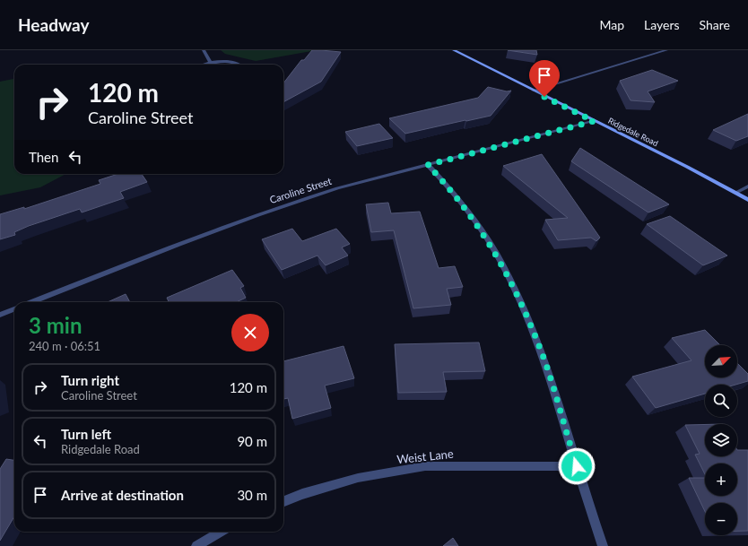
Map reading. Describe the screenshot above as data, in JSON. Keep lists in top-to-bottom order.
{
  "streets": {
    "street": ["Ridgedale Road", "Caroline Street", "Weist Lane"]
  },
  "crossings": [
    ["Ridgedale Road", "Caroline Street"]
  ],
  "north": "top right",
  "page": {
    "header": "Headway",
    "nav": ["Map", "Layers", "Share"],
    "turn": ["120 m", "Caroline Street"],
    "then": "Then",
    "heading": ["3 min", "240 m · 06:51"],
    "map_buttons": ["+", "−"],
    "list": [
      {
        "name": "Turn right",
        "note": "Caroline Street",
        "value": "120 m"
      },
      {
        "name": "Turn left",
        "note": "Ridgedale Road",
        "value": "90 m"
      },
      {
        "name": "Arrive at destination",
        "value": "30 m"
      }
    ]
  }
}
